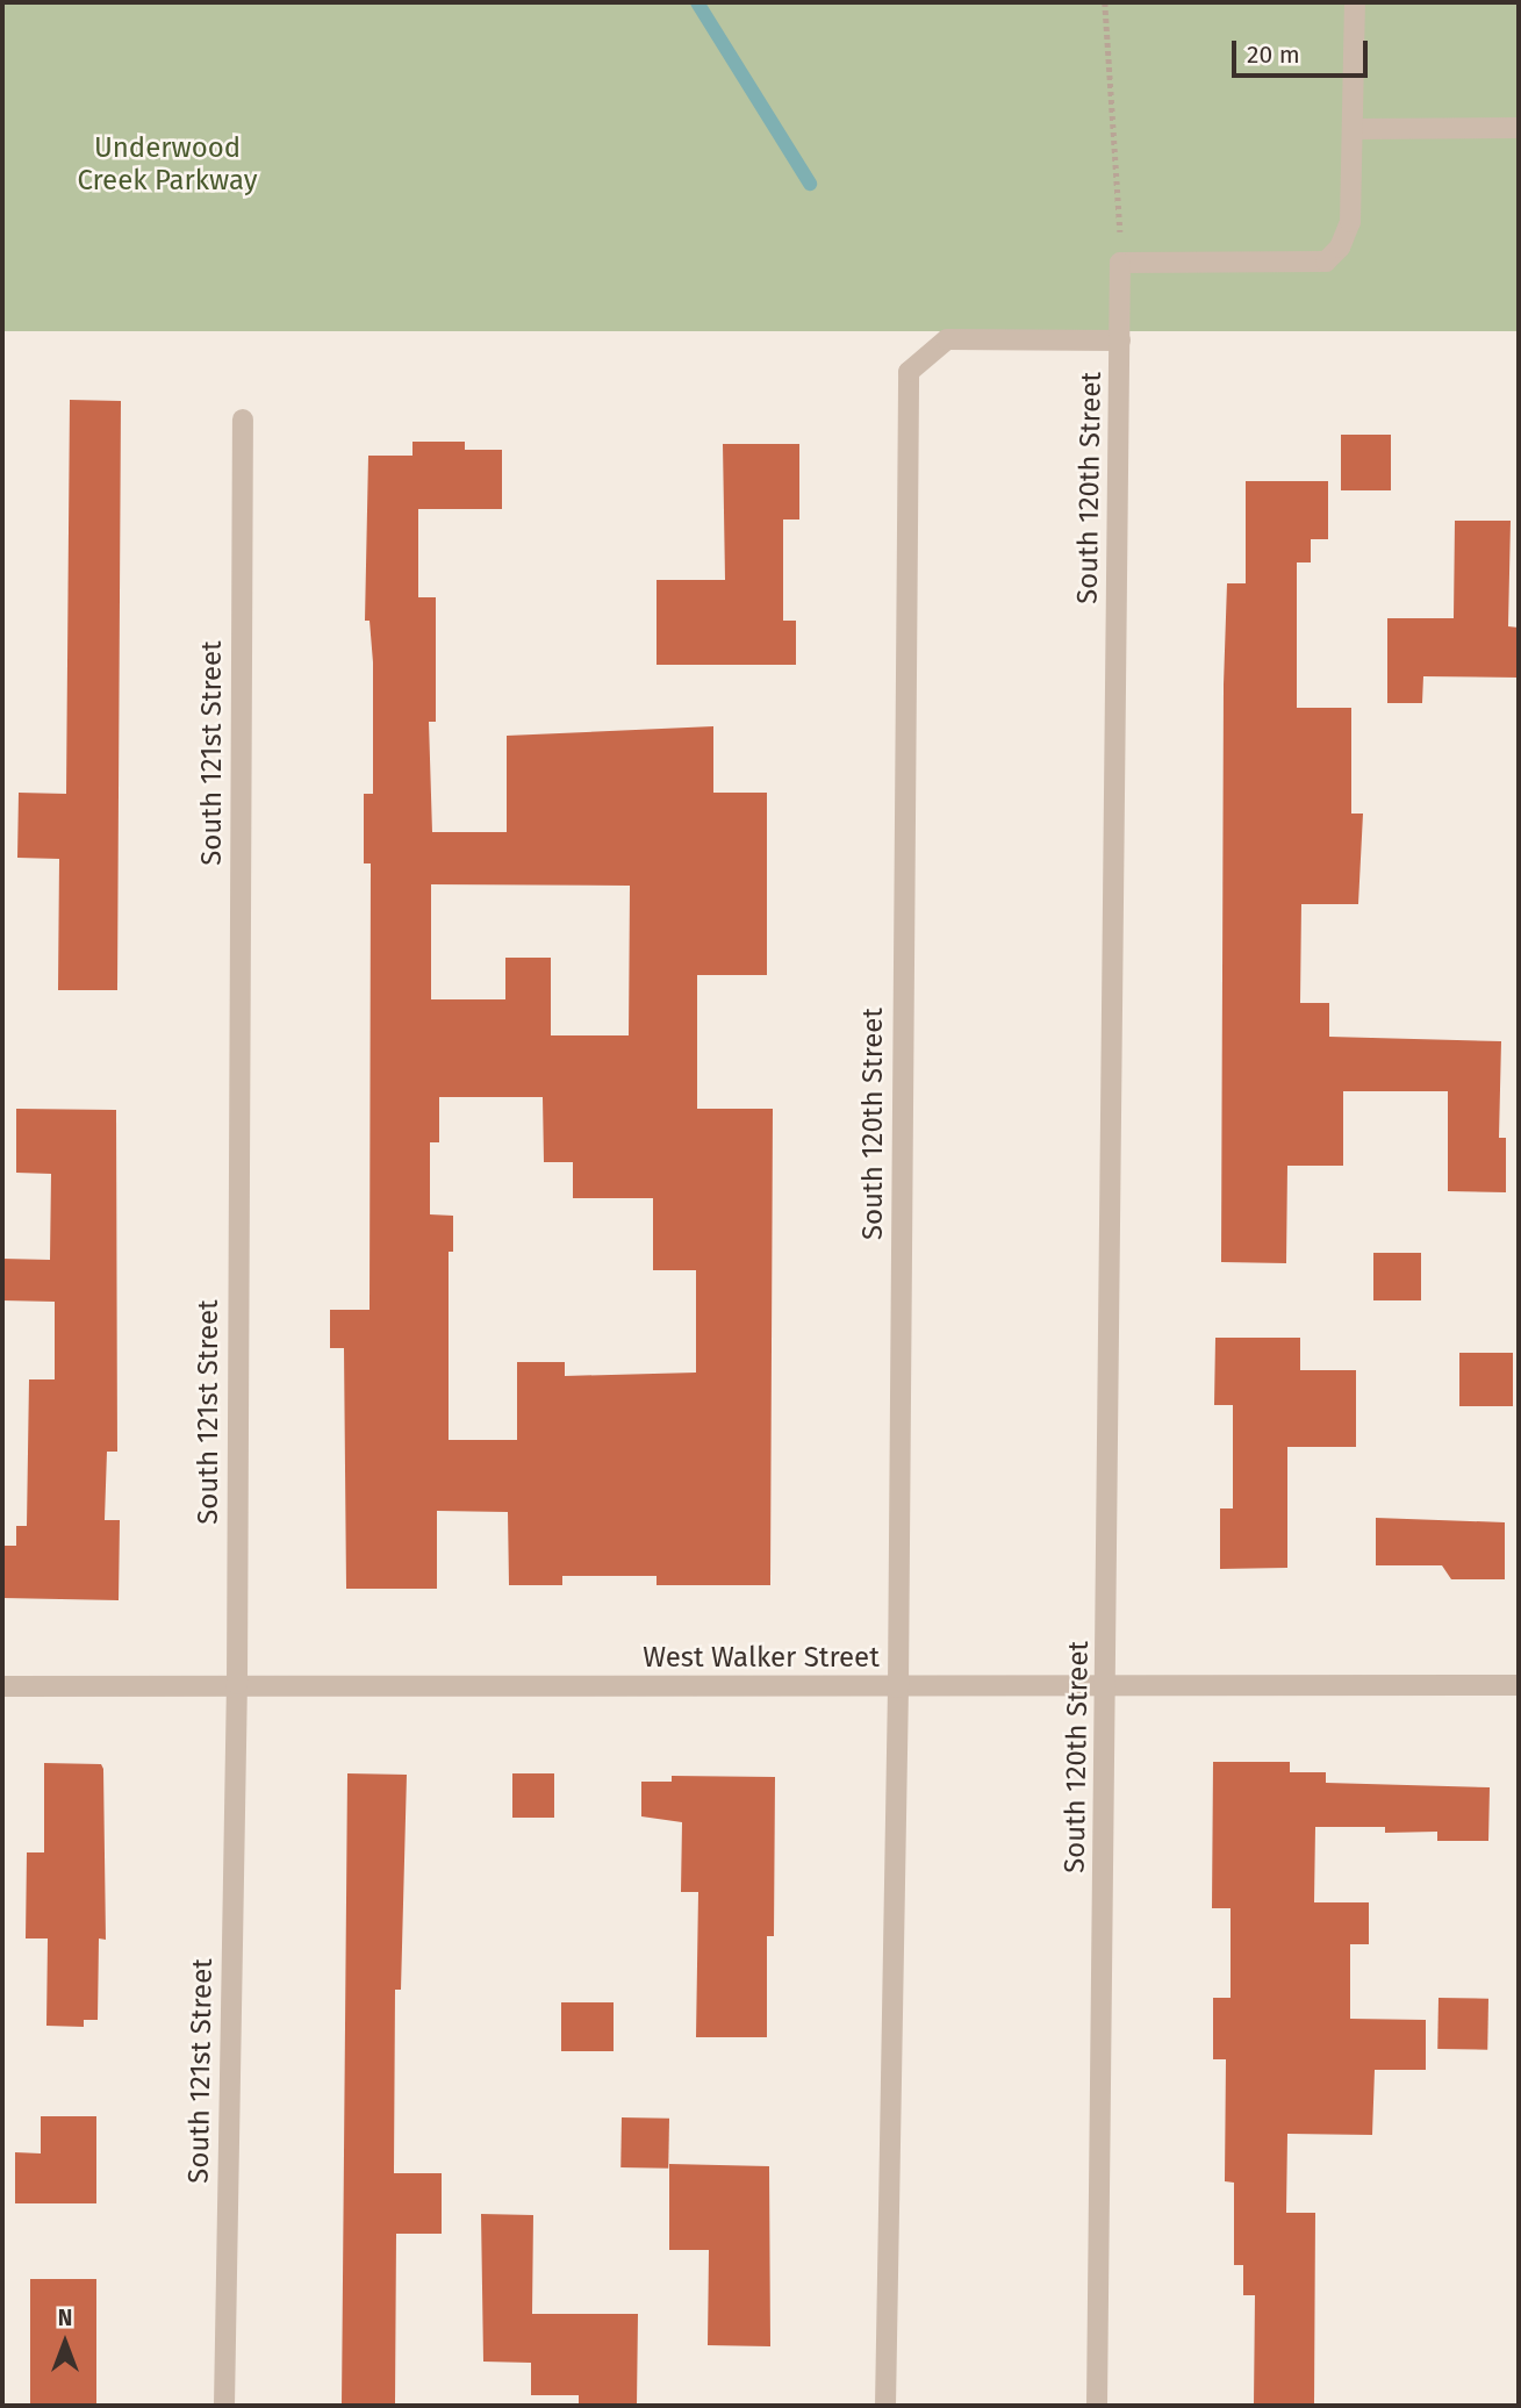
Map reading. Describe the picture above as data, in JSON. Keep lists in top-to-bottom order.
{
  "streets": {
    "street": ["South 120th Street", "South 121st Street", "West Walker Street"]
  },
  "crossings": [
    ["South 120th Street", "West Walker Street"],
    ["South 121st Street", "West Walker Street"]
  ],
  "parks": ["Underwood Creek Parkway"],
  "scale_bar": "20 m",
  "north": "top"
}
